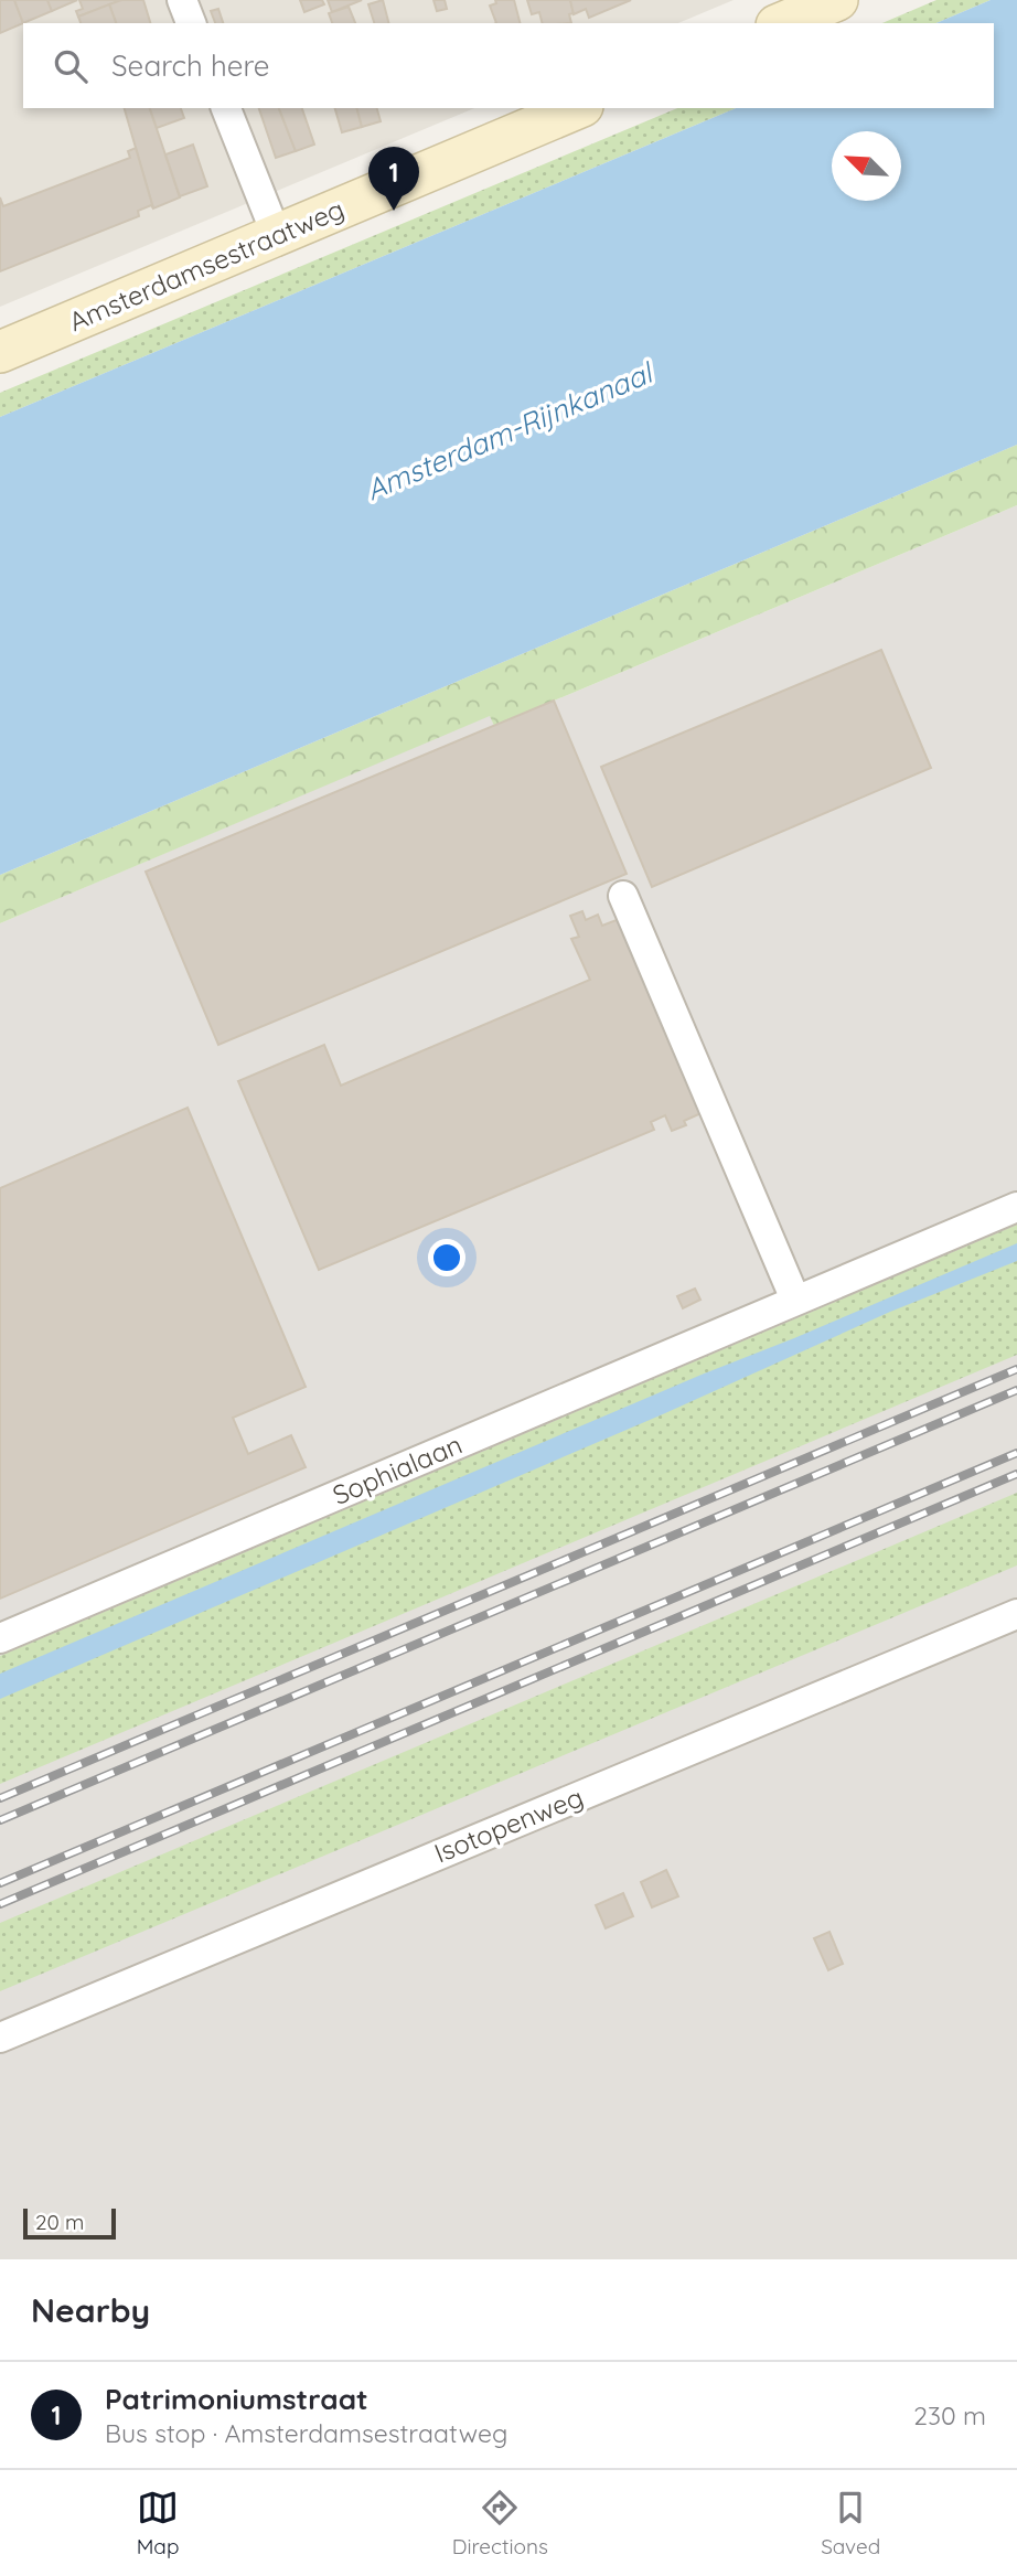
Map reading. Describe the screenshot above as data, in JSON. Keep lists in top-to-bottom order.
{
  "streets": {
    "main road": ["Amsterdamsestraatweg"],
    "street": ["Sophialaan", "Isotopenweg"]
  },
  "water": ["Amsterdam-Rijnkanaal"],
  "scale_bar": "20 m",
  "north": "top left",
  "page": {
    "search": "Search here",
    "pins": "1",
    "scale": "20 m",
    "heading": "Nearby",
    "list": [
      {
        "mark": "1",
        "name": "Patrimoniumstraat",
        "note": "Bus stop · Amsterdamsestraatweg",
        "value": "230 m"
      }
    ],
    "nav": ["Map", "Directions", "Saved"]
  }
}
